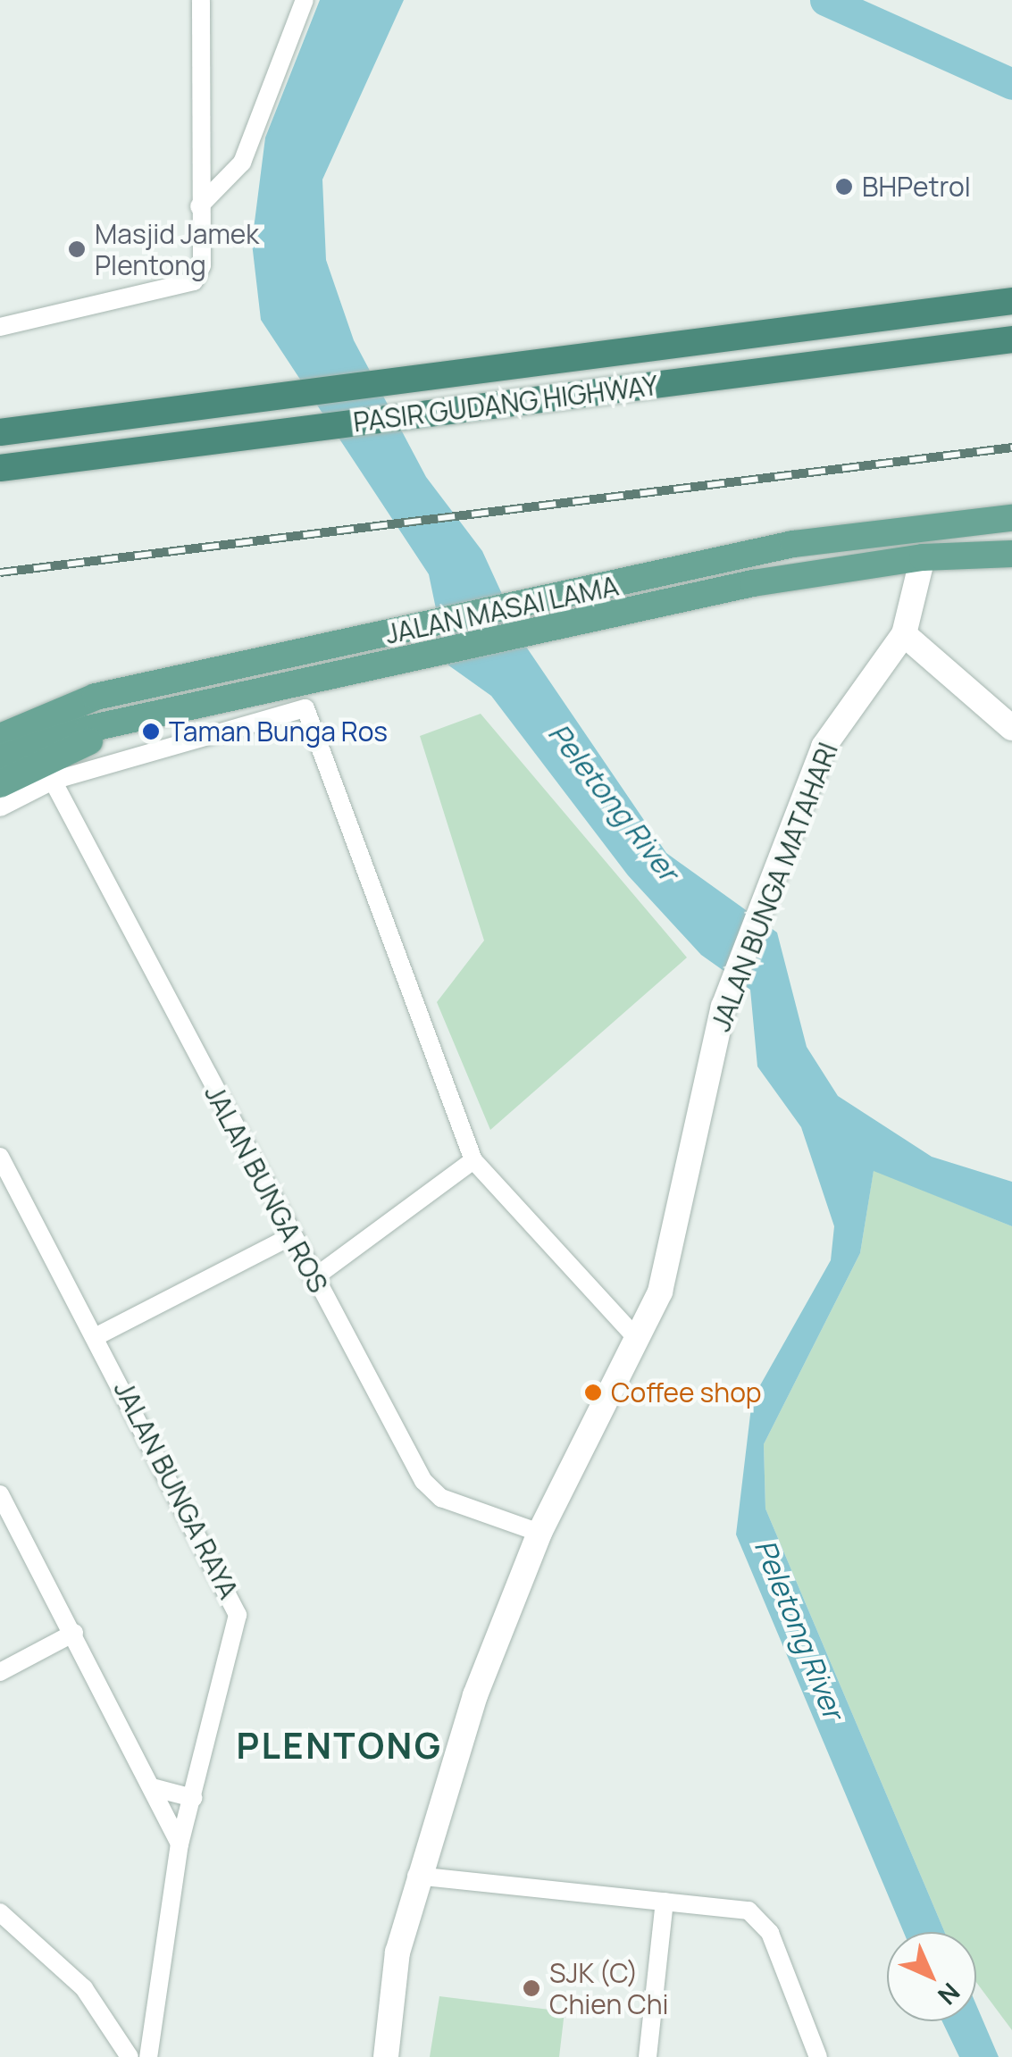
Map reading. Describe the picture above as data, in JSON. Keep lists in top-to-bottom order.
{
  "streets": {
    "highway": ["PASIR GUDANG HIGHWAY"],
    "main road": ["JALAN MASAI LAMA"],
    "street": ["JALAN BUNGA MATAHARI", "JALAN BUNGA ROS", "JALAN BUNGA RAYA"]
  },
  "crossings": [
    ["JALAN MASAI LAMA", "JALAN BUNGA MATAHARI"],
    ["JALAN BUNGA MATAHARI", "JALAN BUNGA ROS"]
  ],
  "districts": ["PLENTONG"],
  "water": ["Peletong River"],
  "places": [
    "BHPetrol",
    "Masjid Jamek Plentong",
    "Taman Bunga Ros",
    "Coffee shop",
    "SJK (C) Chien Chi"
  ],
  "north": "bottom right"
}
